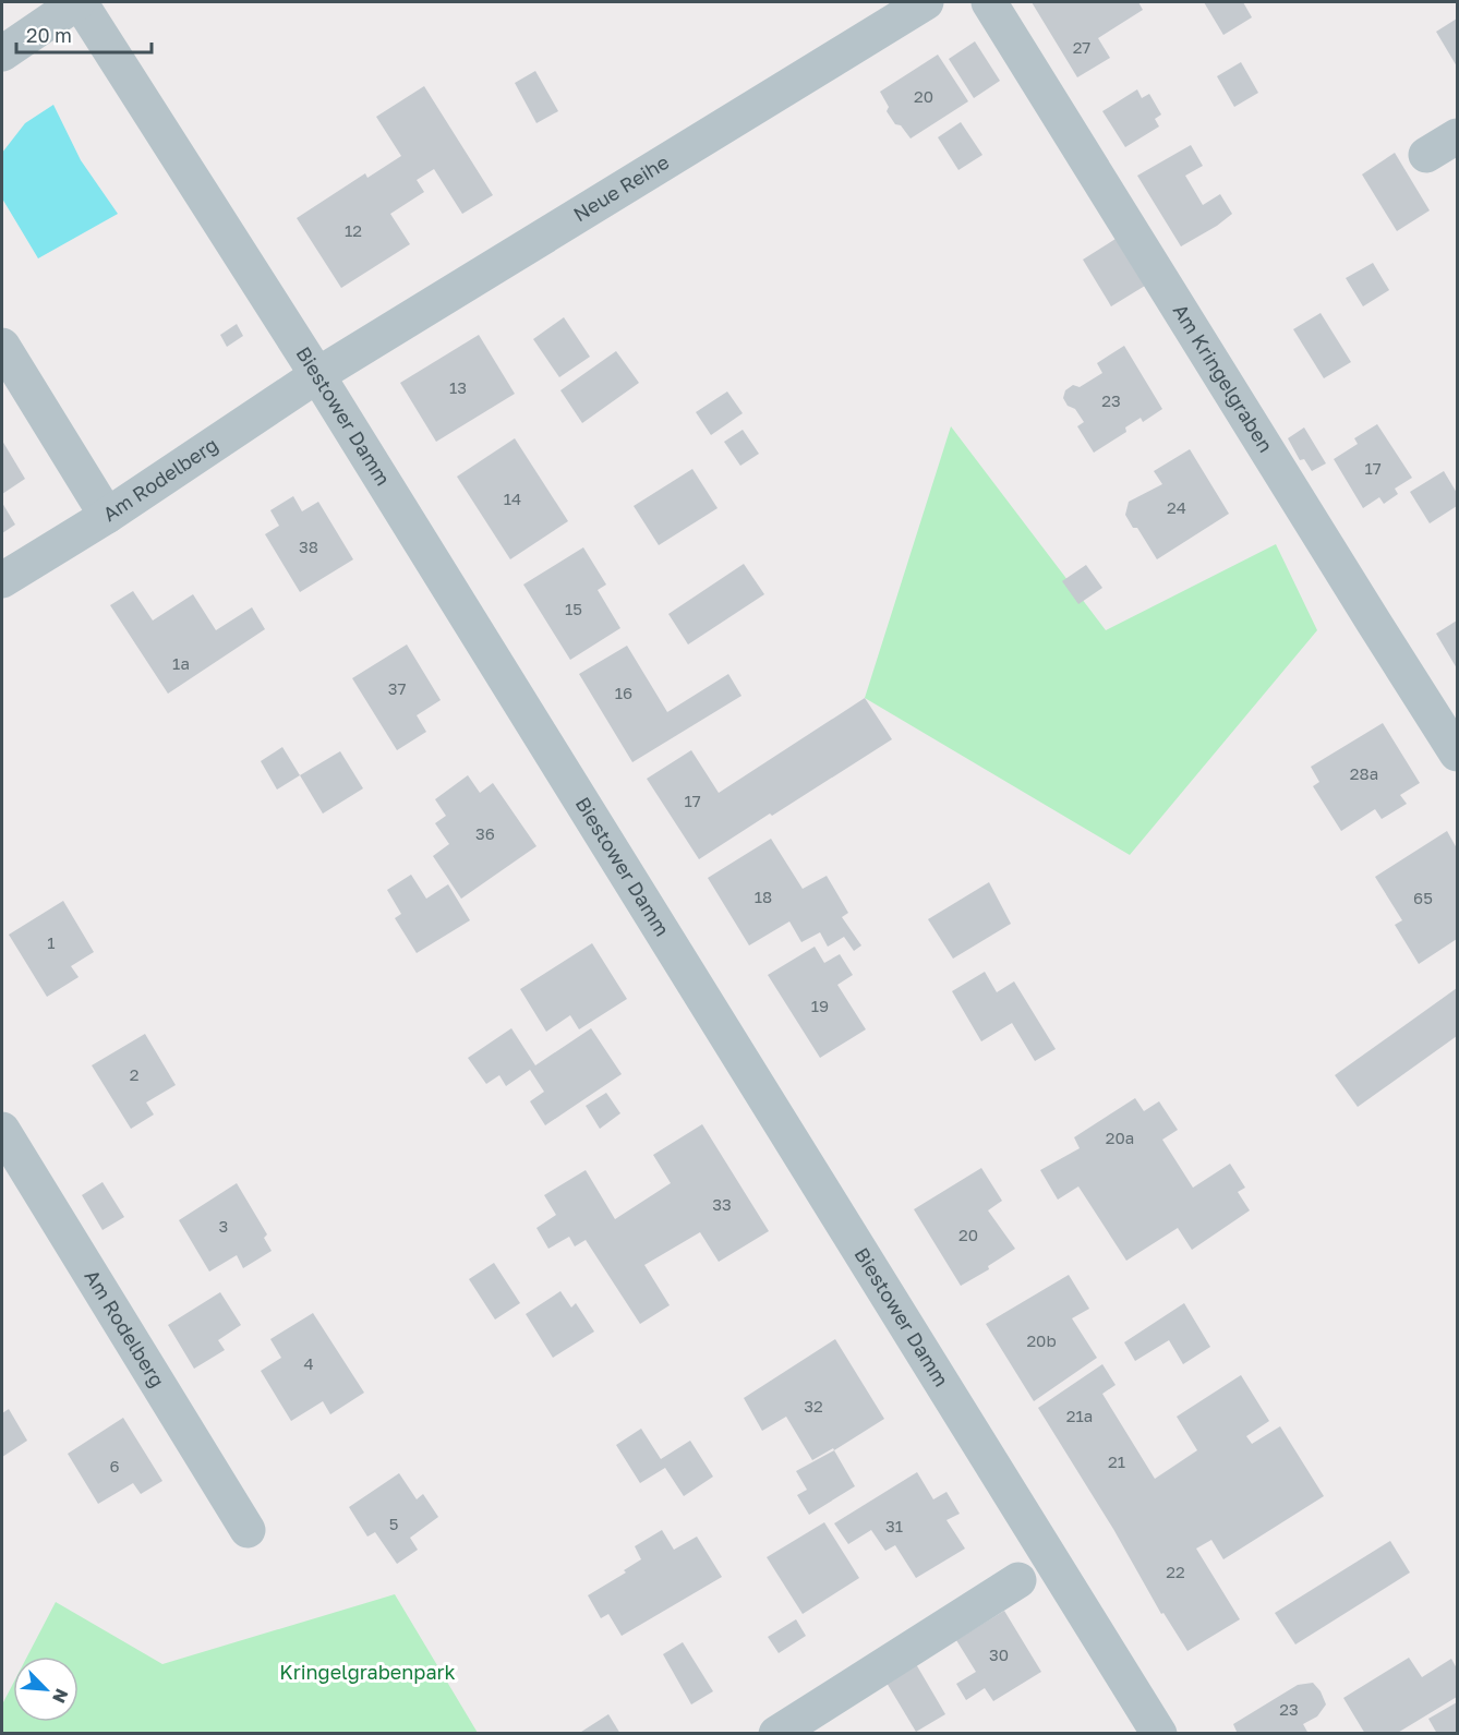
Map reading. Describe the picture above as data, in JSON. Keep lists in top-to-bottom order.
{
  "streets": {
    "street": [
      "Neue Reihe",
      "Am Kringelgraben",
      "Biestower Damm",
      "Am Rodelberg"
    ]
  },
  "crossings": [
    ["Neue Reihe", "Biestower Damm"],
    ["Neue Reihe", "Am Rodelberg"],
    ["Biestower Damm", "Am Rodelberg"]
  ],
  "parks": ["Kringelgrabenpark"],
  "house_numbers": [
    "27",
    "20",
    "12",
    "13",
    "23",
    "17",
    "14",
    "24",
    "38",
    "15",
    "1a",
    "37",
    "16",
    "28a",
    "17",
    "36",
    "18",
    "65",
    "1",
    "19",
    "2",
    "20a",
    "33",
    "3",
    "20",
    "20b",
    "4",
    "32",
    "21a",
    "21",
    "6",
    "5",
    "31",
    "22",
    "30",
    "23"
  ],
  "scale_bar": "20 m",
  "north": "bottom right"
}
